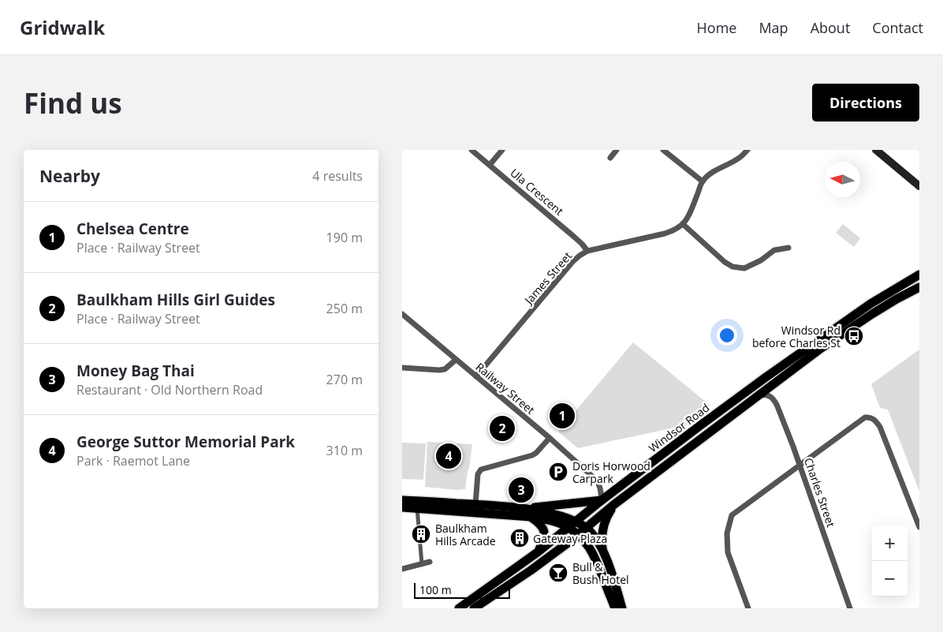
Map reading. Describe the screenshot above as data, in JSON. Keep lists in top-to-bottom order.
{
  "streets": {
    "main road": ["Windsor Road"],
    "street": [
      "Ula Crescent",
      "James Street",
      "Railway Street",
      "Charles Street"
    ]
  },
  "crossings": [
    ["Ula Crescent", "James Street"],
    ["James Street", "Railway Street"],
    ["Railway Street", "Windsor Road"],
    ["Windsor Road", "Charles Street"]
  ],
  "places": {
    "bus stop": ["Windsor Rd before Charles St"],
    "parking": ["Doris Horwood Carpark"],
    "building": ["Baulkham Hills Arcade", "Gateway Plaza"],
    "bar": ["Bull & Bush Hotel"]
  },
  "scale_bar": "100 m",
  "north": "left",
  "page": {
    "header": "Gridwalk",
    "nav": [
      "Home",
      "Map",
      "About",
      "Contact"
    ],
    "buttons": "Directions",
    "title": "Find us",
    "heading": ["Nearby", "4 results"],
    "list": [
      {
        "mark": "1",
        "name": "Chelsea Centre",
        "note": "Place · Railway Street",
        "value": "190 m"
      },
      {
        "mark": "2",
        "name": "Baulkham Hills Girl Guides",
        "note": "Place · Railway Street",
        "value": "250 m"
      },
      {
        "mark": "3",
        "name": "Money Bag Thai",
        "note": "Restaurant · Old Northern Road",
        "value": "270 m"
      },
      {
        "mark": "4",
        "name": "George Suttor Memorial Park",
        "note": "Park · Raemot Lane",
        "value": "310 m"
      }
    ],
    "pins": [
      "1",
      "2",
      "4",
      "3"
    ],
    "map_buttons": ["+", "−"],
    "scale": "100 m"
  }
}
